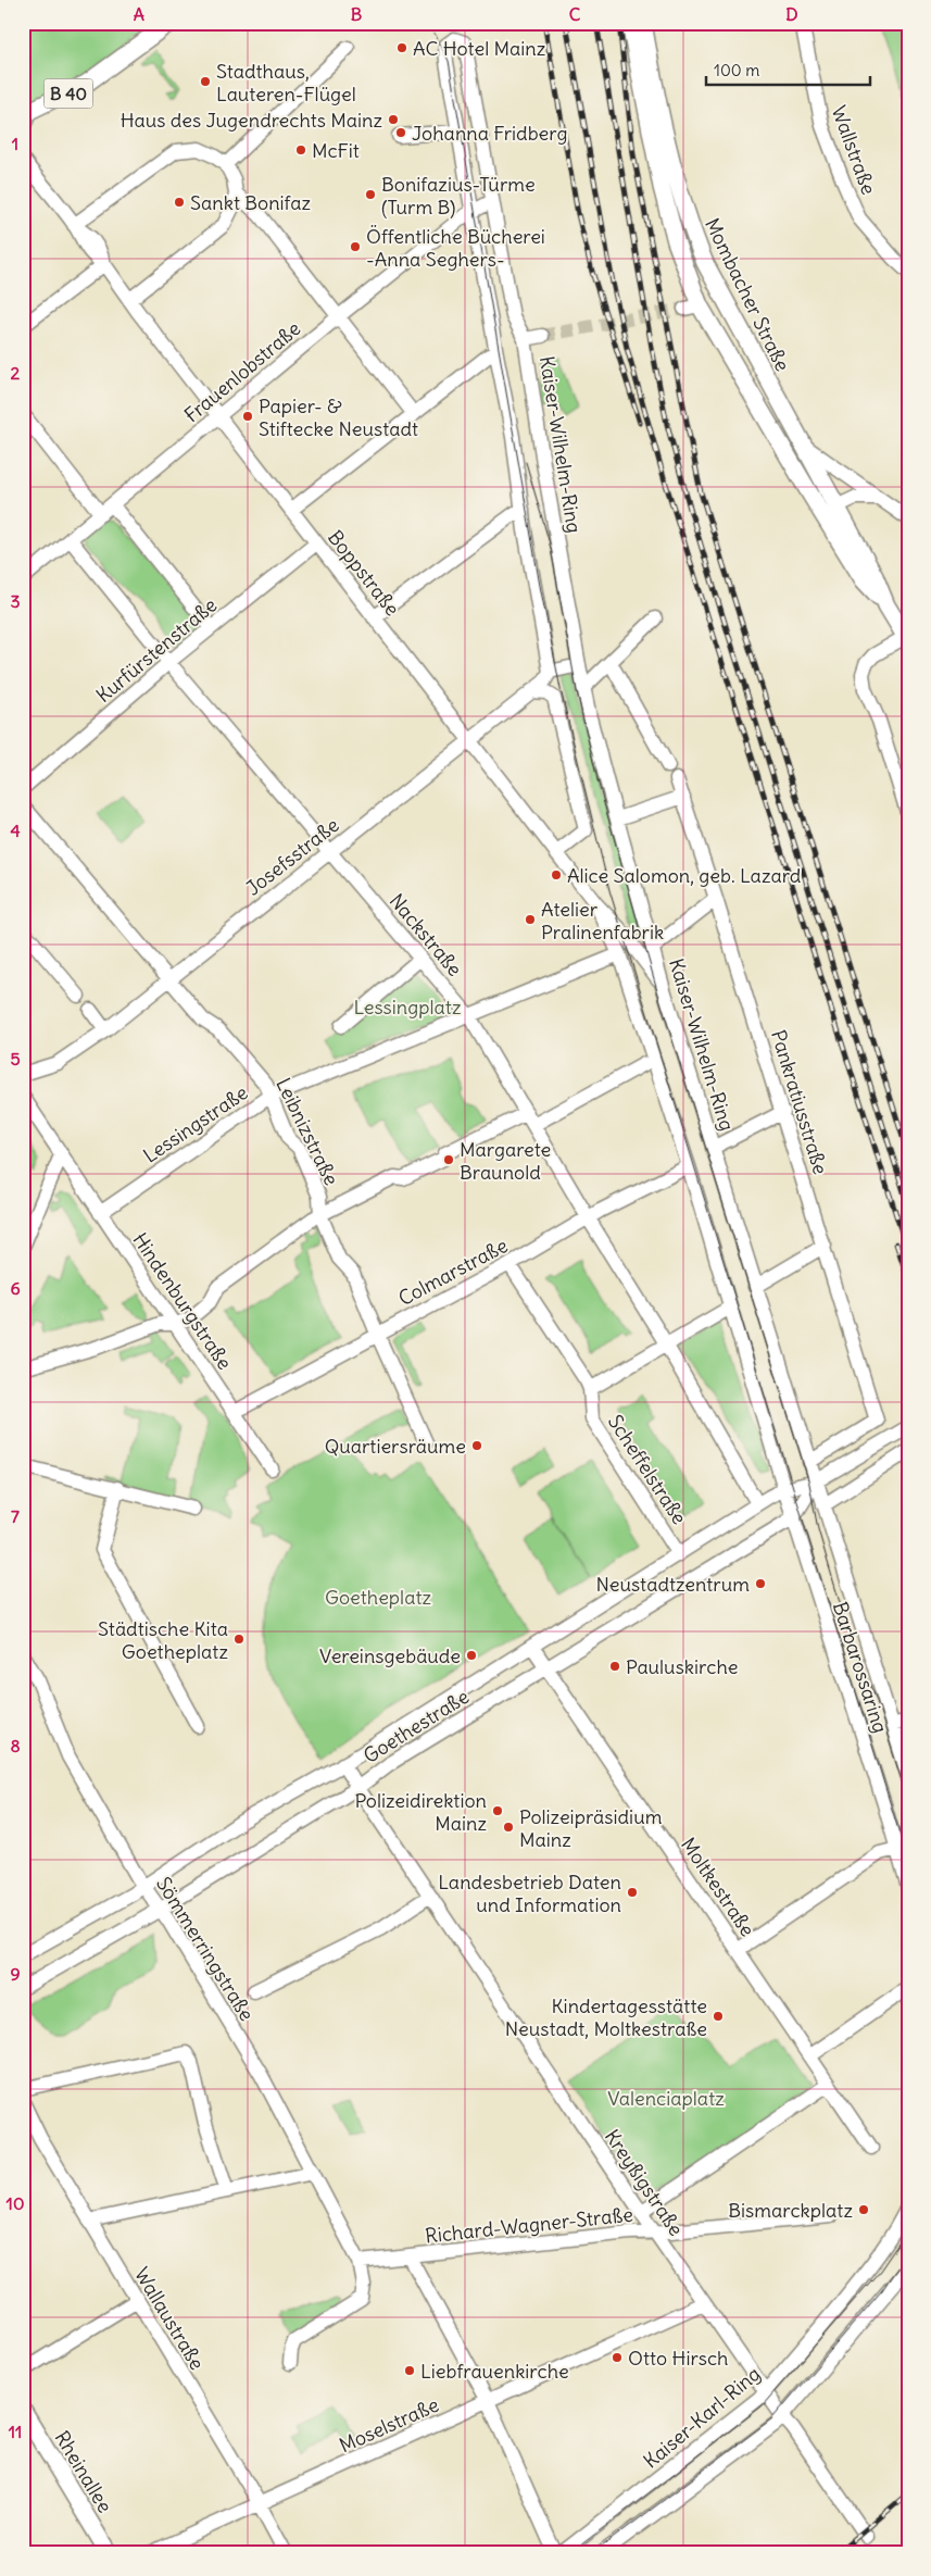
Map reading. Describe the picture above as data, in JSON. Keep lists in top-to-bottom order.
{
  "streets": {
    "main road": ["B 40", "Mombacher Straße", "Rheinallee"],
    "street": [
      "Wallstraße",
      "Frauenlobstraße",
      "Kaiser-Wilhelm-Ring",
      "Boppstraße",
      "Kurfürstenstraße",
      "Josefsstraße",
      "Nackstraße",
      "Pankratiusstraße",
      "Lessingstraße",
      "Leibnizstraße",
      "Colmarstraße",
      "Hindenburgstraße",
      "Scheffelstraße",
      "Barbarossaring",
      "Goethestraße",
      "Moltkestraße",
      "Sömmerringstraße",
      "Kreyßigstraße",
      "Richard-Wagner-Straße",
      "Wallaustraße",
      "Kaiser-Karl-Ring",
      "Moselstraße"
    ]
  },
  "crossings": [
    ["Frauenlobstraße", "Kaiser-Wilhelm-Ring"],
    ["Frauenlobstraße", "Boppstraße"],
    ["Frauenlobstraße", "Nackstraße"],
    ["Kaiser-Wilhelm-Ring", "Boppstraße"],
    ["Kaiser-Wilhelm-Ring", "Josefsstraße"],
    ["Kaiser-Wilhelm-Ring", "Pankratiusstraße"],
    ["Kaiser-Wilhelm-Ring", "Barbarossaring"],
    ["Kaiser-Wilhelm-Ring", "Goethestraße"],
    ["Boppstraße", "Kurfürstenstraße"],
    ["Boppstraße", "Josefsstraße"],
    ["Boppstraße", "Lessingstraße"],
    ["Kurfürstenstraße", "Nackstraße"],
    ["Josefsstraße", "Nackstraße"],
    ["Josefsstraße", "Leibnizstraße"],
    ["Nackstraße", "Lessingstraße"],
    ["Nackstraße", "Colmarstraße"],
    ["Nackstraße", "Goethestraße"],
    ["Lessingstraße", "Leibnizstraße"],
    ["Lessingstraße", "Hindenburgstraße"],
    ["Leibnizstraße", "Colmarstraße"],
    ["Colmarstraße", "Hindenburgstraße"],
    ["Scheffelstraße", "Goethestraße"],
    ["Barbarossaring", "Goethestraße"],
    ["Goethestraße", "Moltkestraße"],
    ["Goethestraße", "Sömmerringstraße"],
    ["Goethestraße", "Kreyßigstraße"],
    ["Sömmerringstraße", "Richard-Wagner-Straße"],
    ["Kreyßigstraße", "Richard-Wagner-Straße"],
    ["Kreyßigstraße", "Kaiser-Karl-Ring"],
    ["Kreyßigstraße", "Moselstraße"],
    ["Wallaustraße", "Moselstraße"]
  ],
  "parks": ["Lessingplatz", "Goetheplatz", "Valenciaplatz"],
  "places": [
    "AC Hotel Mainz",
    "Stadthaus, Lauteren-Flügel",
    "Haus des Jugendrechts Mainz",
    "Johanna Fridberg",
    "McFit",
    "Bonifazius-Türme (Turm B)",
    "Sankt Bonifaz",
    "Öffentliche Bücherei -Anna Seghers-",
    "Papier- & Stiftecke Neustadt",
    "Alice Salomon, geb. Lazard",
    "Atelier Pralinenfabrik",
    "Margarete Braunold",
    "Quartiersräume",
    "Neustadtzentrum",
    "Städtische Kita Goetheplatz",
    "Vereinsgebäude",
    "Pauluskirche",
    "Polizeidirektion Mainz",
    "Polizeipräsidium Mainz",
    "Landesbetrieb Daten und Information",
    "Kindertagesstätte Neustadt, Moltkestraße",
    "Bismarckplatz",
    "Otto Hirsch",
    "Liebfrauenkirche"
  ],
  "scale_bar": "100 m",
  "grid": {
    "columns": [
      "A",
      "B",
      "C",
      "D"
    ],
    "rows": [
      "1",
      "2",
      "3",
      "4",
      "5",
      "6",
      "7",
      "8",
      "9",
      "10",
      "11"
    ]
  }
}
